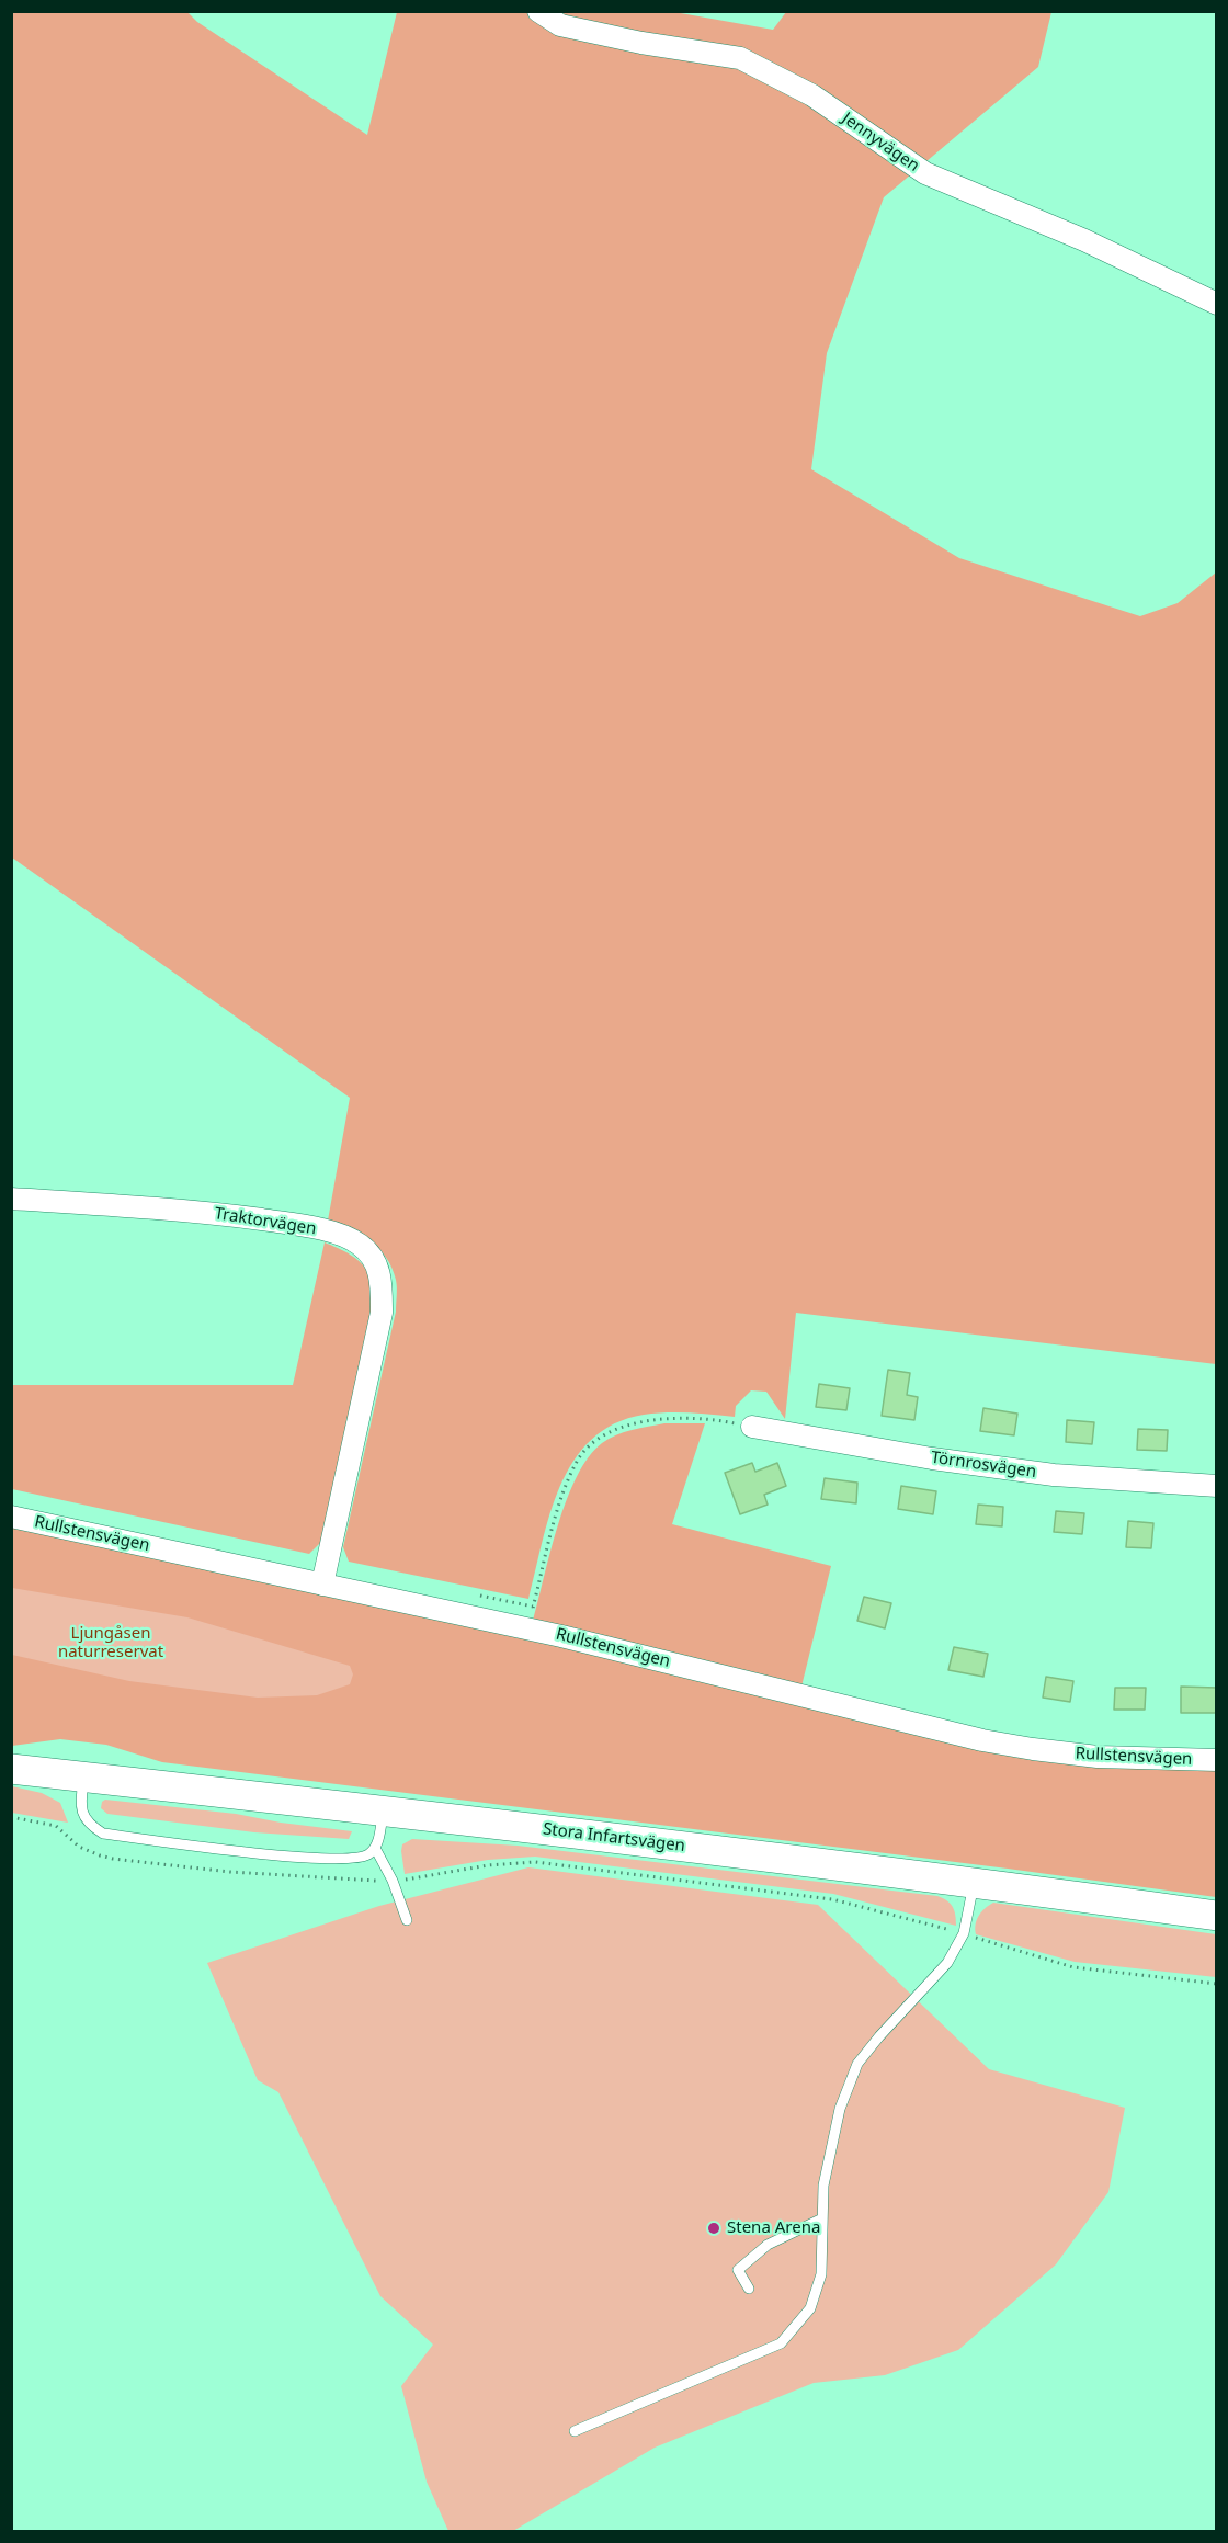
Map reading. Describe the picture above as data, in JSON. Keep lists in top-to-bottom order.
{
  "streets": {
    "main road": ["Stora Infartsvägen"],
    "street": [
      "Jennyvägen",
      "Traktorvägen",
      "Törnrosvägen",
      "Rullstensvägen"
    ]
  },
  "crossings": [
    ["Traktorvägen", "Rullstensvägen"]
  ],
  "parks": ["Ljungåsen naturreservat"],
  "places": ["Stena Arena"]
}
